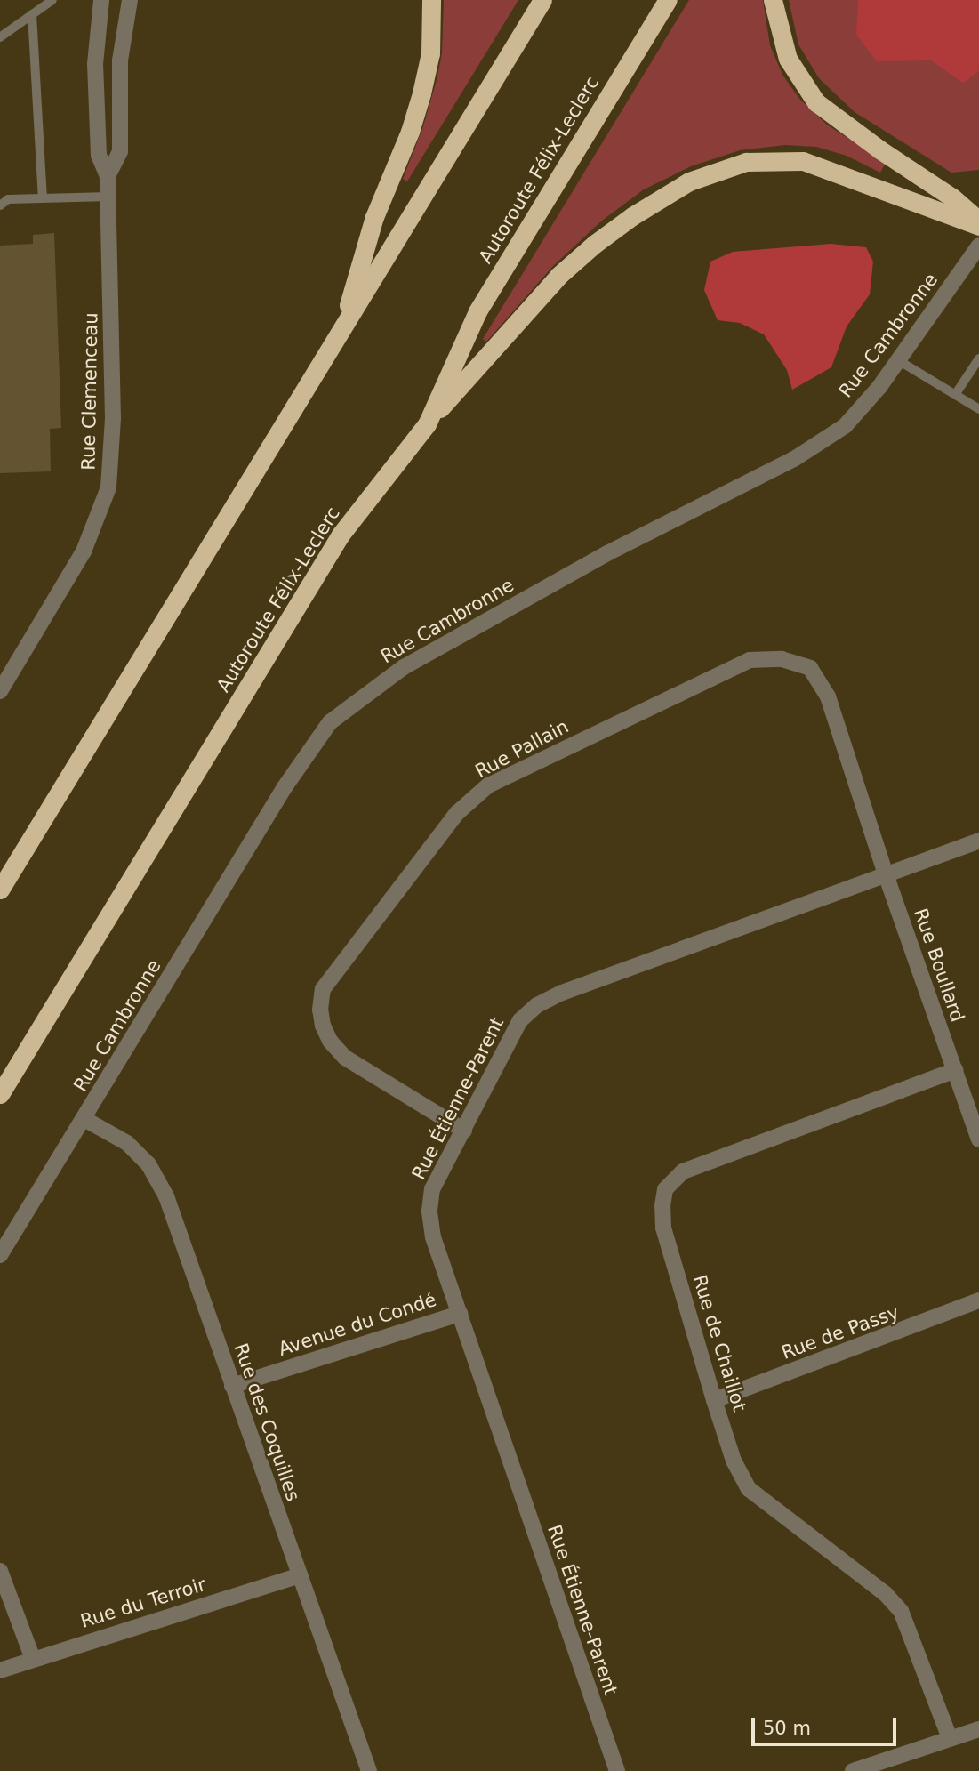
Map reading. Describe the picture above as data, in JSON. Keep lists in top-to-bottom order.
{
  "streets": {
    "highway": ["Autoroute Félix-Leclerc"],
    "street": [
      "Rue Cambronne",
      "Rue Clemenceau",
      "Rue Pallain",
      "Rue Boullard",
      "Rue Étienne-Parent",
      "Avenue du Condé",
      "Rue de Passy",
      "Rue de Chaillot",
      "Rue des Coquilles",
      "Rue du Terroir"
    ]
  },
  "crossings": [
    ["Rue Cambronne", "Rue des Coquilles"],
    ["Rue Pallain", "Rue Boullard"],
    ["Rue Pallain", "Rue Étienne-Parent"],
    ["Rue Boullard", "Rue Étienne-Parent"],
    ["Rue Boullard", "Rue de Chaillot"],
    ["Rue Étienne-Parent", "Avenue du Condé"],
    ["Avenue du Condé", "Rue des Coquilles"],
    ["Rue de Passy", "Rue de Chaillot"],
    ["Rue des Coquilles", "Rue du Terroir"]
  ],
  "scale_bar": "50 m"
}
